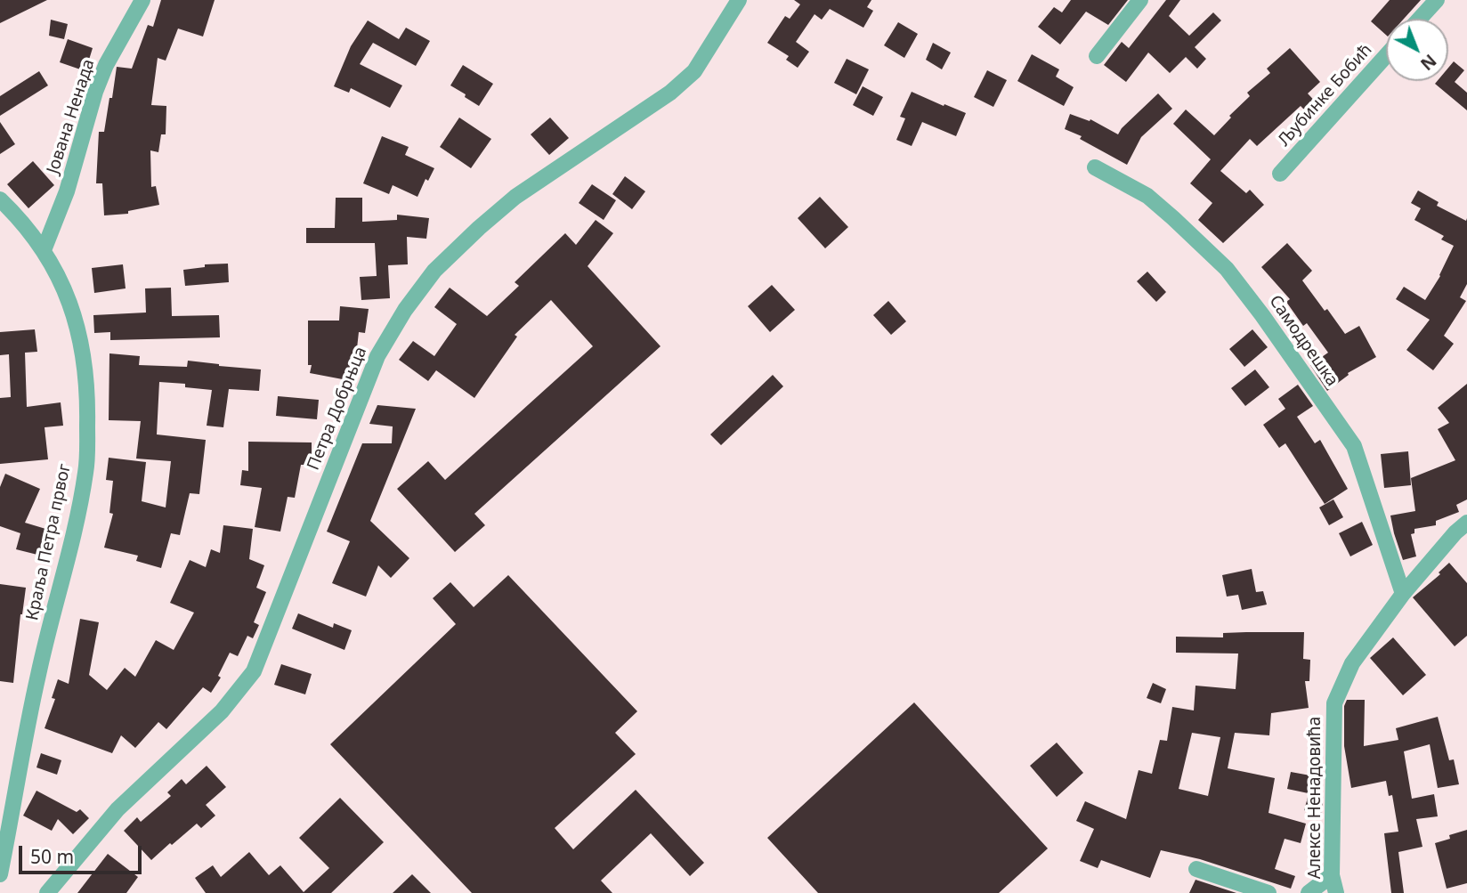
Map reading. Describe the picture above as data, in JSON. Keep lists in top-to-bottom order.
{
  "streets": {
    "street": [
      "Љубинке Бобић",
      "Јована Ненада",
      "Самодрешка",
      "Петра Добрњца",
      "Краља Петра првог",
      "Алексе Ненадовића"
    ]
  },
  "crossings": [
    ["Јована Ненада", "Краља Петра првог"],
    ["Самодрешка", "Алексе Ненадовића"]
  ],
  "scale_bar": "50 m",
  "north": "bottom right"
}
